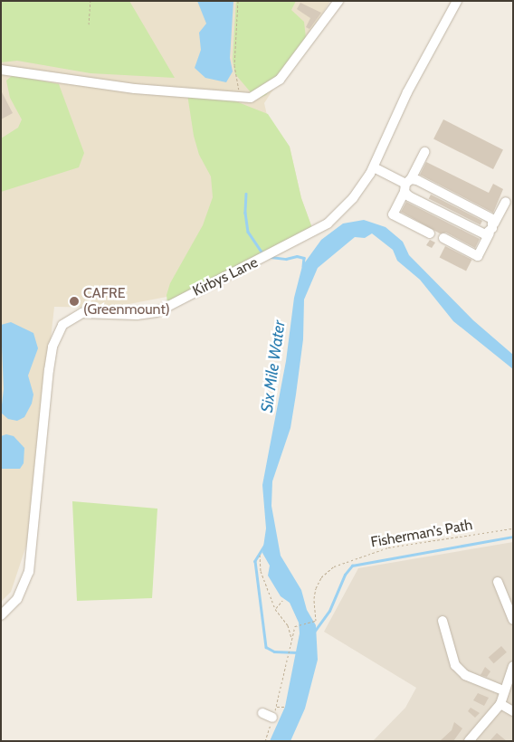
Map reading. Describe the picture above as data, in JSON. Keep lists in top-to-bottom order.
{
  "streets": {
    "street": ["Kirbys Lane"],
    "path": ["Fisherman's Path"]
  },
  "water": ["Six Mile Water"],
  "places": ["CAFRE (Greenmount)"]
}
